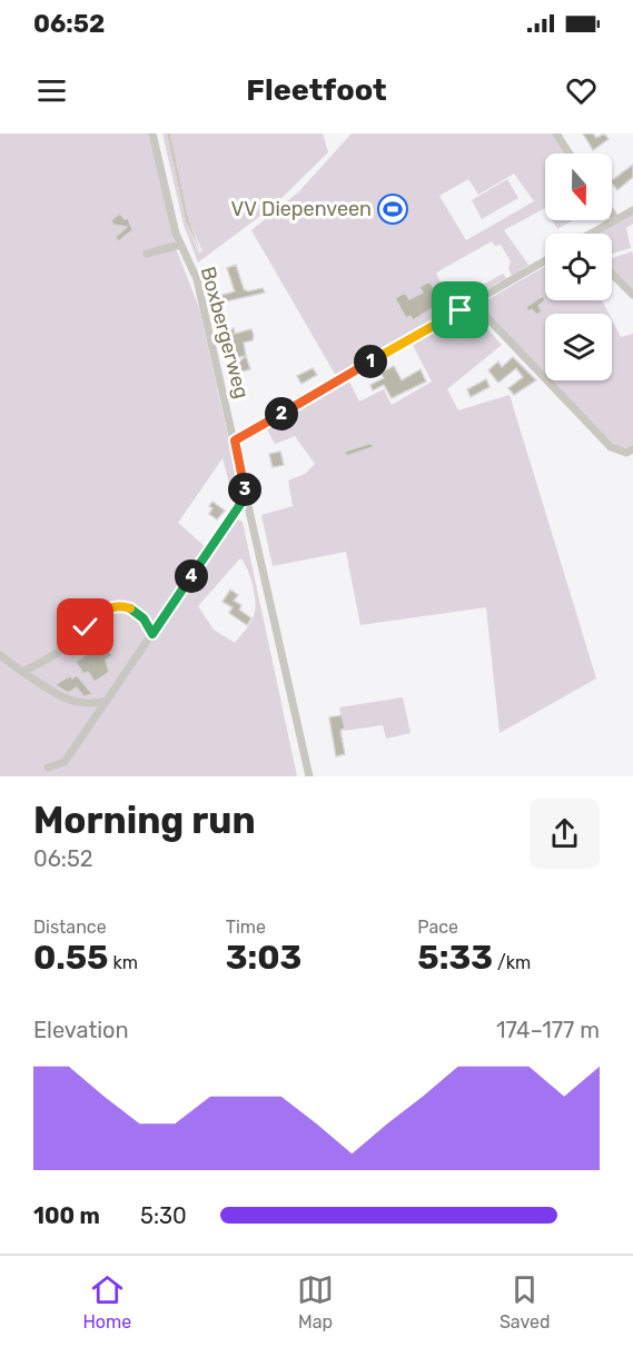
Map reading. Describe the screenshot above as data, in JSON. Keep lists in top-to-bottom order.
{
  "streets": {
    "street": ["Boxbergerweg"]
  },
  "places": {
    "sports": ["VV Diepenveen"]
  },
  "north": "bottom",
  "page": {
    "status": "06:52",
    "header": "Fleetfoot",
    "pins": [
      "1",
      "2",
      "3",
      "4"
    ],
    "heading": ["Morning run", "06:52"],
    "stats": [
      ["Distance", "0.55 km"],
      ["Time", "3:03"],
      ["Pace", "5:33 /km"]
    ],
    "chart": ["Elevation", "174–177 m"],
    "list": [
      {
        "name": "100 m",
        "note": "5:30"
      }
    ],
    "tabs": ["Home", "Map", "Saved"]
  }
}
